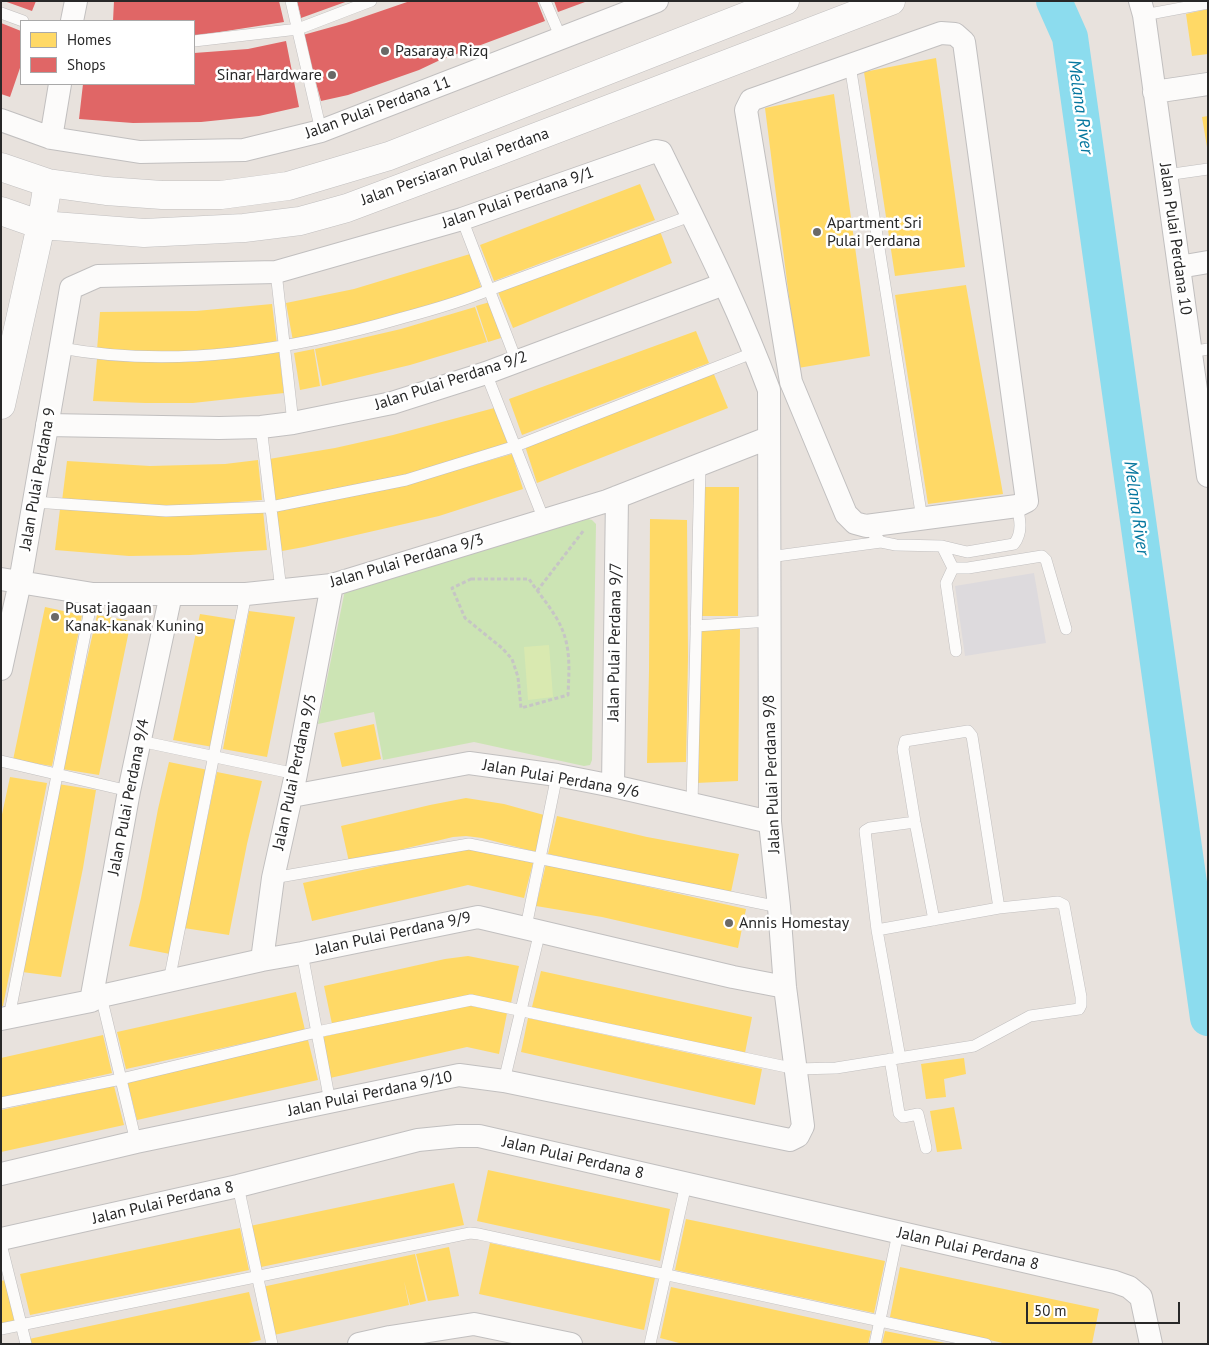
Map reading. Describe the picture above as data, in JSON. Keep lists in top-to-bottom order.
{
  "streets": {
    "main road": ["Jalan Persiaran Pulai Perdana"],
    "street": [
      "Jalan Pulai Perdana 11",
      "Jalan Pulai Perdana 9/1",
      "Jalan Pulai Perdana 10",
      "Jalan Pulai Perdana 9/2",
      "Jalan Pulai Perdana 9",
      "Jalan Pulai Perdana 9/3",
      "Jalan Pulai Perdana 9/7",
      "Jalan Pulai Perdana 9/5",
      "Jalan Pulai Perdana 9/8",
      "Jalan Pulai Perdana 9/6",
      "Jalan Pulai Perdana 9/4",
      "Jalan Pulai Perdana 9/9",
      "Jalan Pulai Perdana 9/10",
      "Jalan Pulai Perdana 8"
    ]
  },
  "crossings": [
    ["Jalan Pulai Perdana 9/1", "Jalan Pulai Perdana 9/2"],
    ["Jalan Pulai Perdana 9/1", "Jalan Pulai Perdana 9"],
    ["Jalan Pulai Perdana 9/1", "Jalan Pulai Perdana 9/3"],
    ["Jalan Pulai Perdana 9/1", "Jalan Pulai Perdana 9/8"],
    ["Jalan Pulai Perdana 9/2", "Jalan Pulai Perdana 9"],
    ["Jalan Pulai Perdana 9", "Jalan Pulai Perdana 9/3"],
    ["Jalan Pulai Perdana 9/3", "Jalan Pulai Perdana 9/7"],
    ["Jalan Pulai Perdana 9/3", "Jalan Pulai Perdana 9/5"],
    ["Jalan Pulai Perdana 9/3", "Jalan Pulai Perdana 9/8"],
    ["Jalan Pulai Perdana 9/3", "Jalan Pulai Perdana 9/4"],
    ["Jalan Pulai Perdana 9/7", "Jalan Pulai Perdana 9/6"],
    ["Jalan Pulai Perdana 9/5", "Jalan Pulai Perdana 9/6"],
    ["Jalan Pulai Perdana 9/5", "Jalan Pulai Perdana 9/9"],
    ["Jalan Pulai Perdana 9/8", "Jalan Pulai Perdana 9/6"],
    ["Jalan Pulai Perdana 9/8", "Jalan Pulai Perdana 9/9"],
    ["Jalan Pulai Perdana 9/8", "Jalan Pulai Perdana 9/10"],
    ["Jalan Pulai Perdana 9/4", "Jalan Pulai Perdana 9/9"]
  ],
  "water": ["Melana River"],
  "places": [
    "Pasaraya Rizq",
    "Sinar Hardware",
    "Apartment Sri Pulai Perdana",
    "Pusat jagaan Kanak-kanak Kuning",
    "Annis Homestay"
  ],
  "legend": ["Homes", "Shops"],
  "scale_bar": "50 m"
}
